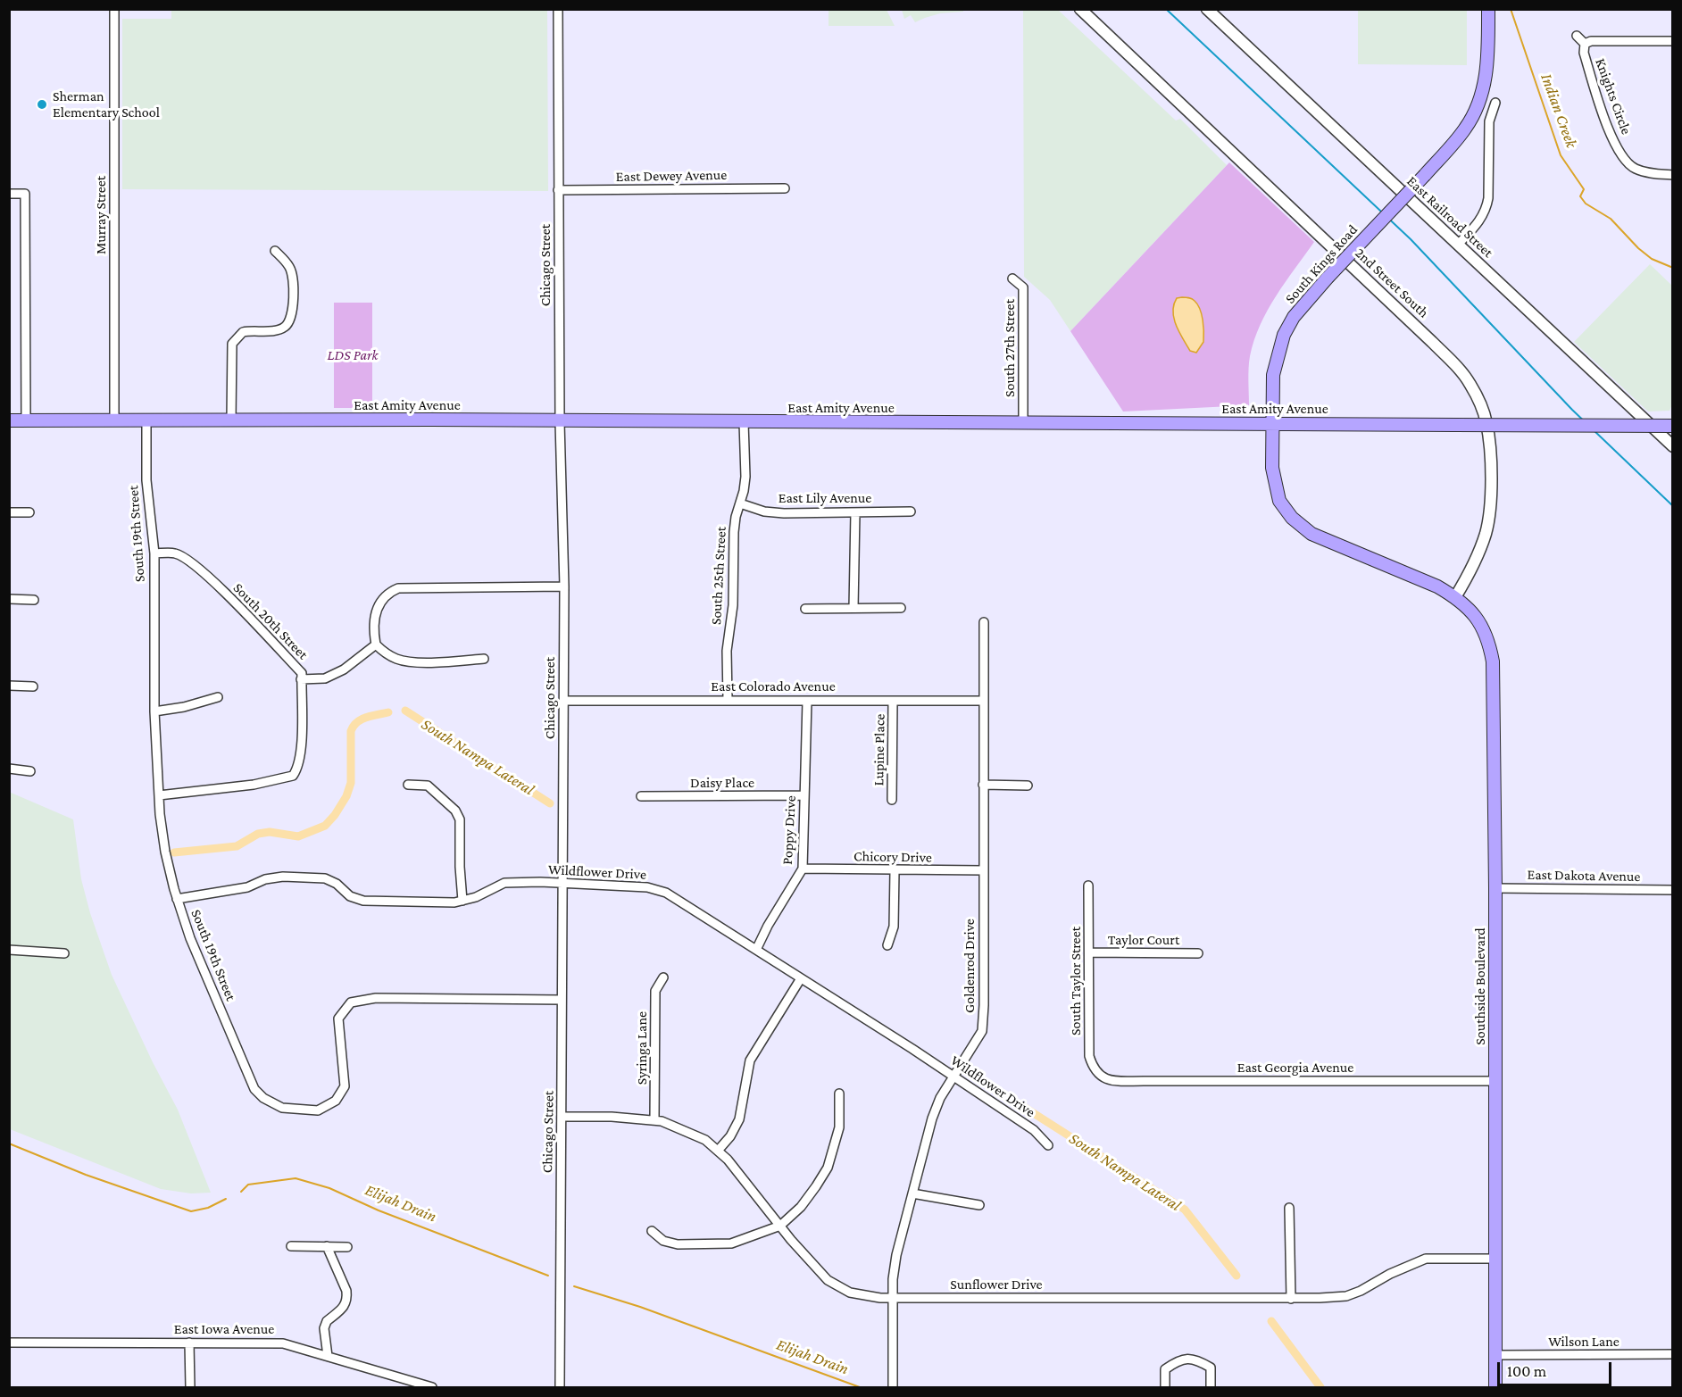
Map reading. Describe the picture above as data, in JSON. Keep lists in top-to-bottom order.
{
  "streets": {
    "main road": ["South Kings Road", "East Amity Avenue", "Southside Boulevard"],
    "street": [
      "Knights Circle",
      "East Dewey Avenue",
      "Murray Street",
      "East Railroad Street",
      "Chicago Street",
      "2nd Street South",
      "South 27th Street",
      "East Lily Avenue",
      "South 19th Street",
      "South 25th Street",
      "South 20th Street",
      "East Colorado Avenue",
      "Lupine Place",
      "Daisy Place",
      "Poppy Drive",
      "Chicory Drive",
      "Wildflower Drive",
      "East Dakota Avenue",
      "Taylor Court",
      "Goldenrod Drive",
      "South Taylor Street",
      "Syringa Lane",
      "East Georgia Avenue",
      "Sunflower Drive",
      "East Iowa Avenue",
      "Wilson Lane"
    ]
  },
  "crossings": [
    ["East Dewey Avenue", "Chicago Street"],
    ["Murray Street", "East Amity Avenue"],
    ["South Kings Road", "2nd Street South"],
    ["South Kings Road", "East Amity Avenue"],
    ["South Kings Road", "Southside Boulevard"],
    ["Chicago Street", "East Amity Avenue"],
    ["Chicago Street", "South 19th Street"],
    ["Chicago Street", "East Colorado Avenue"],
    ["Chicago Street", "Wildflower Drive"],
    ["Chicago Street", "Sunflower Drive"],
    ["2nd Street South", "Southside Boulevard"],
    ["South 27th Street", "East Amity Avenue"],
    ["East Amity Avenue", "South 19th Street"],
    ["East Amity Avenue", "South 25th Street"],
    ["East Lily Avenue", "South 25th Street"],
    ["South 19th Street", "South 20th Street"],
    ["South 19th Street", "Wildflower Drive"],
    ["South 25th Street", "East Colorado Avenue"],
    ["East Colorado Avenue", "Lupine Place"],
    ["East Colorado Avenue", "Poppy Drive"],
    ["East Colorado Avenue", "Goldenrod Drive"],
    ["Daisy Place", "Poppy Drive"],
    ["Poppy Drive", "Chicory Drive"],
    ["Poppy Drive", "Wildflower Drive"],
    ["Chicory Drive", "Goldenrod Drive"],
    ["Wildflower Drive", "Goldenrod Drive"],
    ["East Dakota Avenue", "Southside Boulevard"],
    ["Taylor Court", "South Taylor Street"],
    ["Goldenrod Drive", "Sunflower Drive"],
    ["South Taylor Street", "East Georgia Avenue"],
    ["Southside Boulevard", "East Georgia Avenue"],
    ["Southside Boulevard", "Sunflower Drive"],
    ["Southside Boulevard", "Wilson Lane"],
    ["Syringa Lane", "Sunflower Drive"]
  ],
  "water": ["Indian Creek", "South Nampa Lateral", "Elijah Drain"],
  "parks": ["LDS Park"],
  "places": ["Sherman Elementary School"],
  "scale_bar": "100 m"
}
